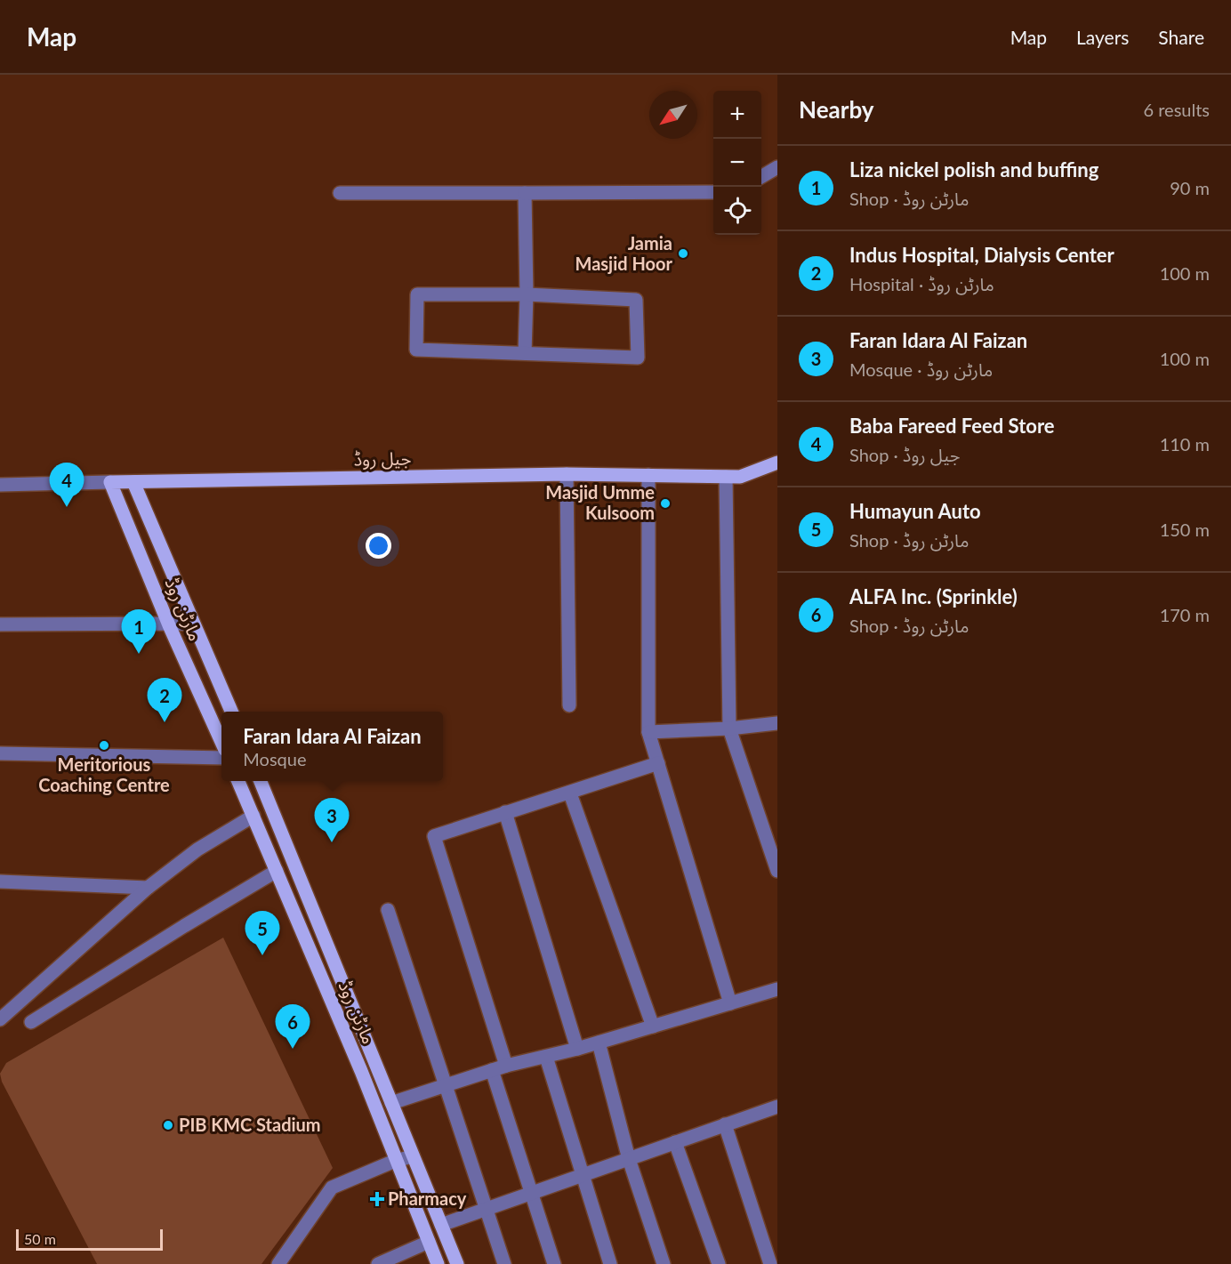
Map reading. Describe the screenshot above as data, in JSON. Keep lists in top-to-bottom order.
{
  "streets": {
    "main road": ["جیل روڈ", "مارٹن روڈ"]
  },
  "crossings": [
    ["جیل روڈ", "مارٹن روڈ"]
  ],
  "places": {
    "other": [
      "Jamia Masjid Hoor",
      "Masjid Umme Kulsoom",
      "Meritorious Coaching Centre",
      "PIB KMC Stadium"
    ],
    "health": ["Pharmacy"]
  },
  "scale_bar": "50 m",
  "north": "bottom left",
  "page": {
    "header": "Map",
    "nav": ["Map", "Layers", "Share"],
    "heading": ["Nearby", "6 results"],
    "map_buttons": ["+", "−"],
    "list": [
      {
        "mark": "1",
        "name": "Liza nickel polish and buffing",
        "note": "Shop · مارٹن روڈ",
        "value": "90 m"
      },
      {
        "mark": "2",
        "name": "Indus Hospital, Dialysis Center",
        "note": "Hospital · مارٹن روڈ",
        "value": "100 m"
      },
      {
        "mark": "3",
        "name": "Faran Idara Al Faizan",
        "note": "Mosque · مارٹن روڈ",
        "value": "100 m"
      },
      {
        "mark": "4",
        "name": "Baba Fareed Feed Store",
        "note": "Shop · جیل روڈ",
        "value": "110 m"
      },
      {
        "mark": "5",
        "name": "Humayun Auto",
        "note": "Shop · مارٹن روڈ",
        "value": "150 m"
      },
      {
        "mark": "6",
        "name": "ALFA Inc. (Sprinkle)",
        "note": "Shop · مارٹن روڈ",
        "value": "170 m"
      }
    ],
    "pins": [
      "4",
      "1",
      "2",
      "3",
      "5",
      "6"
    ],
    "popup": ["Faran Idara Al Faizan", "Mosque"],
    "scale": "50 m"
  }
}
